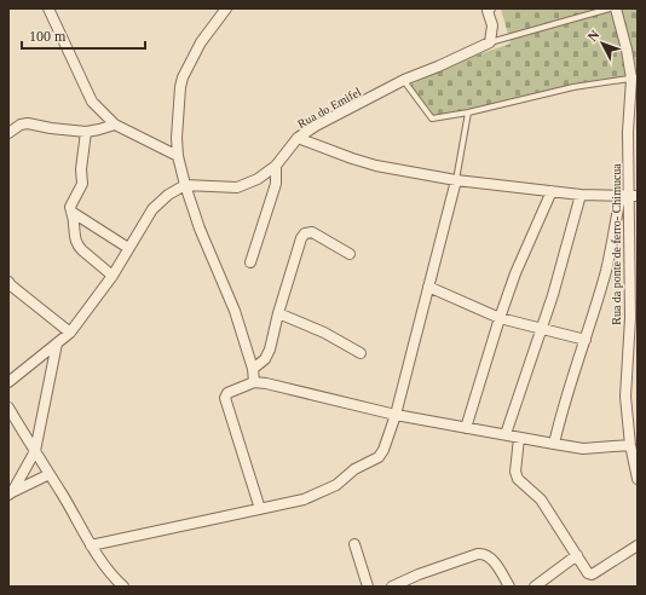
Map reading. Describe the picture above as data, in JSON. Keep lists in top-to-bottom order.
{
  "streets": {
    "street": ["Rua do Emifel", "Rua da ponte de ferro- Chimucua"]
  },
  "scale_bar": "100 m",
  "north": "top left"
}
